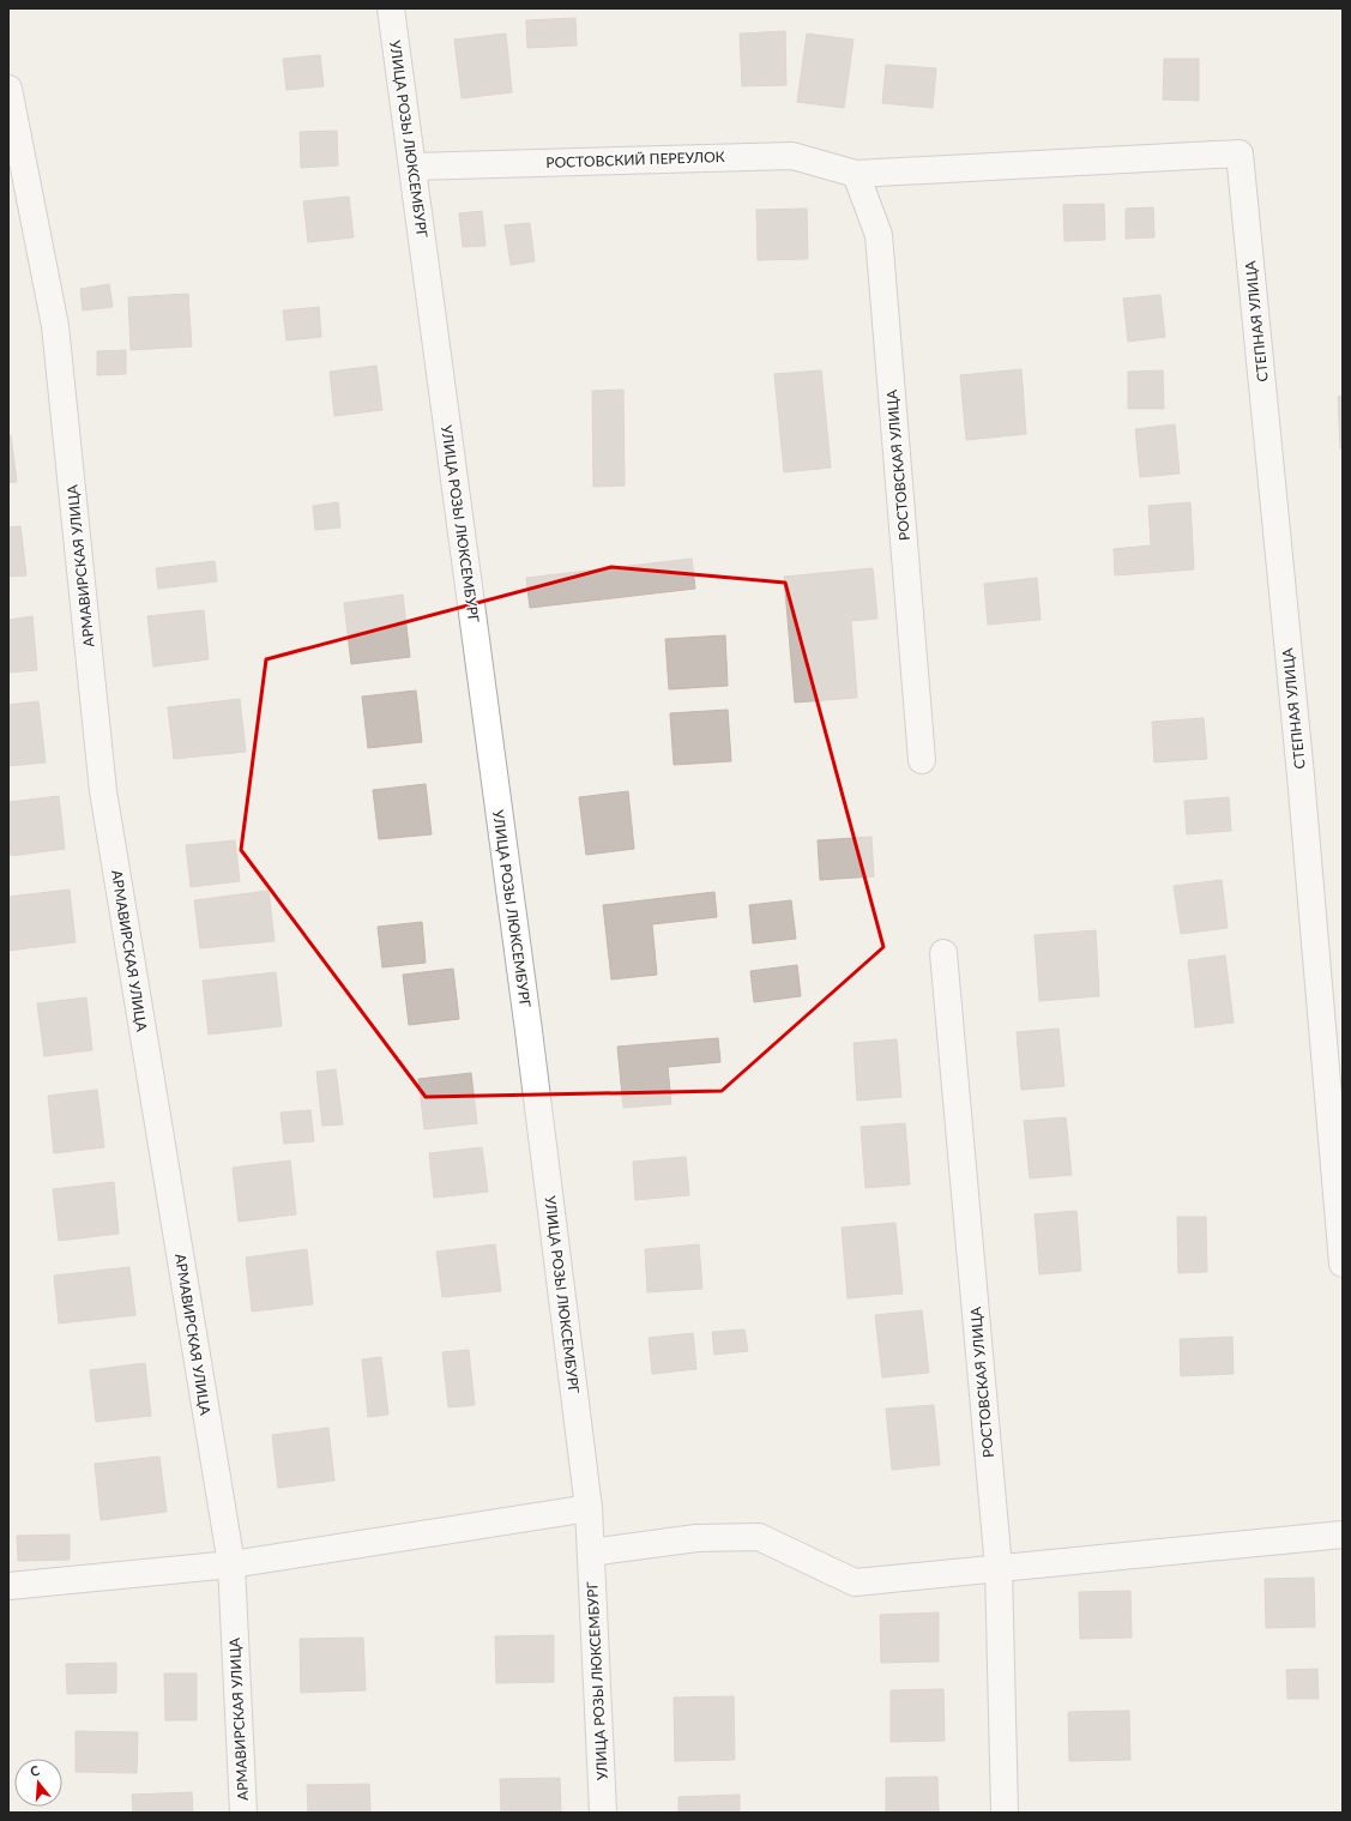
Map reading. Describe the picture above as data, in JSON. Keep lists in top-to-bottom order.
{
  "streets": {
    "street": [
      "УЛИЦА РОЗЫ ЛЮКСЕМБУРГ",
      "РОСТОВСКИЙ ПЕРЕУЛОК",
      "СТЕПНАЯ УЛИЦА",
      "РОСТОВСКАЯ УЛИЦА",
      "АРМАВИРСКАЯ УЛИЦА"
    ]
  },
  "crossings": [
    ["УЛИЦА РОЗЫ ЛЮКСЕМБУРГ", "РОСТОВСКИЙ ПЕРЕУЛОК"],
    ["РОСТОВСКИЙ ПЕРЕУЛОК", "СТЕПНАЯ УЛИЦА"],
    ["РОСТОВСКИЙ ПЕРЕУЛОК", "РОСТОВСКАЯ УЛИЦА"]
  ],
  "north": "top"
}
